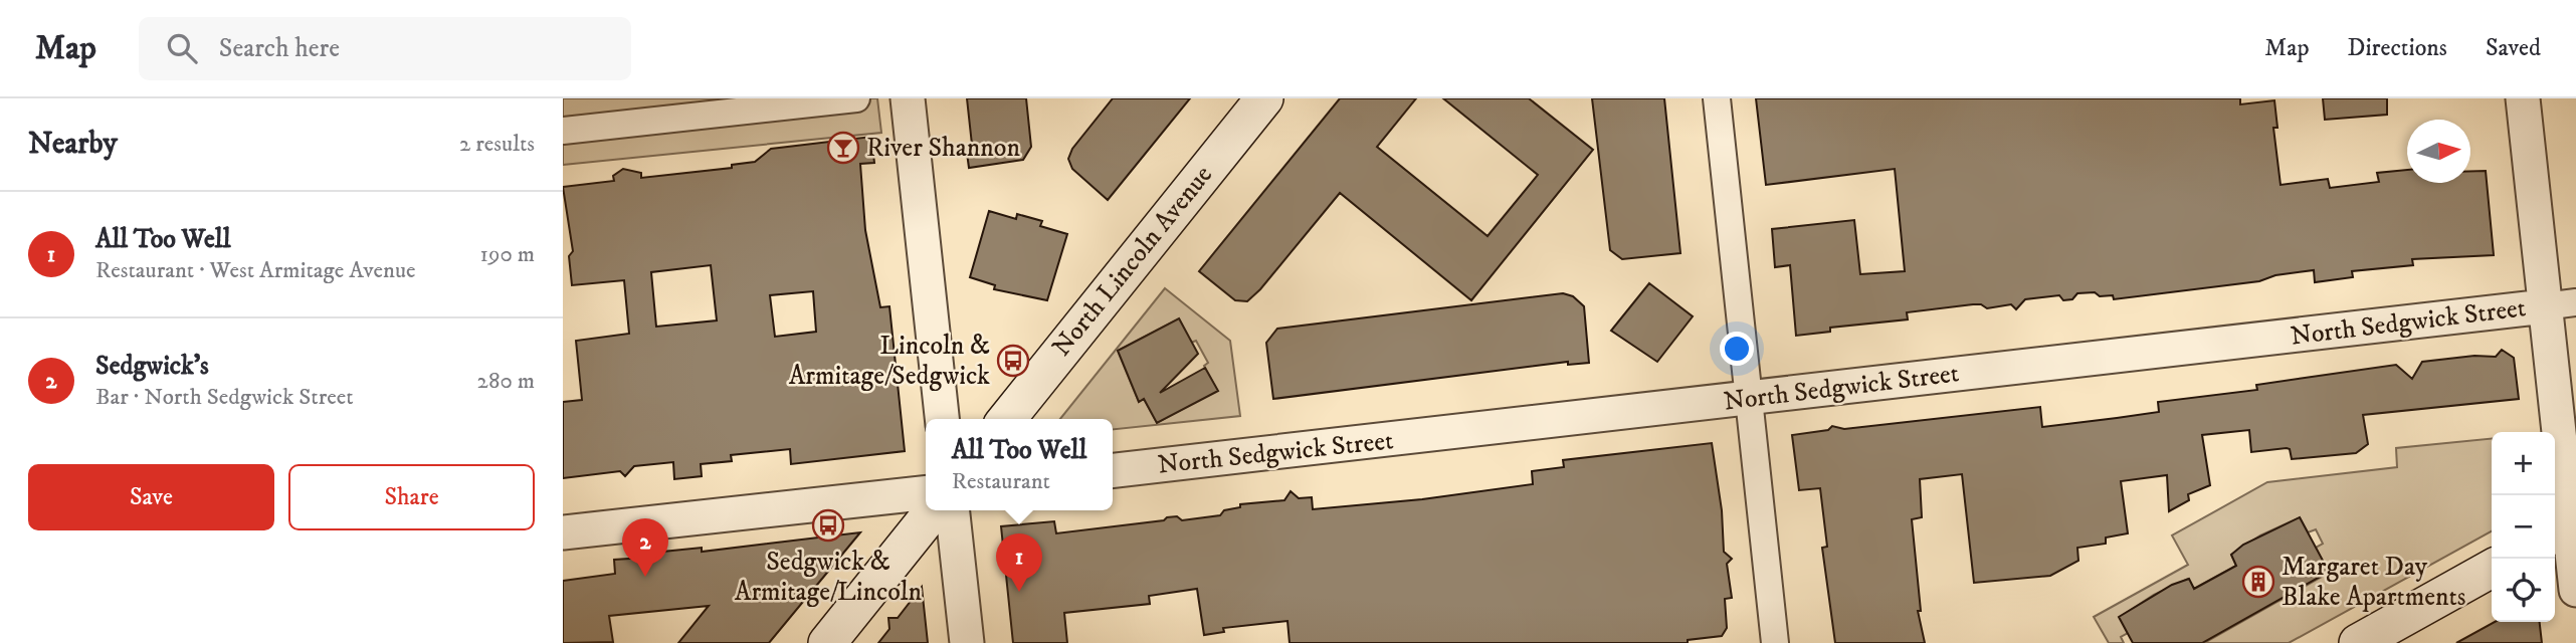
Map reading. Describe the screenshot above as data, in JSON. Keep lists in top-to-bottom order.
{
  "streets": {
    "main road": ["North Lincoln Avenue"],
    "street": ["North Sedgwick Street"]
  },
  "places": {
    "bar": ["River Shannon"],
    "bus stop": ["Lincoln & Armitage/Sedgwick", "Sedgwick & Armitage/Lincoln"],
    "building": ["Margaret Day Blake Apartments"]
  },
  "north": "right",
  "page": {
    "header": "Map",
    "search": "Search here",
    "nav": ["Map", "Directions", "Saved"],
    "heading": ["Nearby", "2 results"],
    "list": [
      {
        "mark": "1",
        "name": "All Too Well",
        "note": "Restaurant · West Armitage Avenue",
        "value": "190 m"
      },
      {
        "mark": "2",
        "name": "Sedgwick's",
        "note": "Bar · North Sedgwick Street",
        "value": "280 m"
      }
    ],
    "popup": ["All Too Well", "Restaurant"],
    "map_buttons": ["+", "−"],
    "buttons": ["Save", "Share"],
    "pins": ["2", "1"]
  }
}
